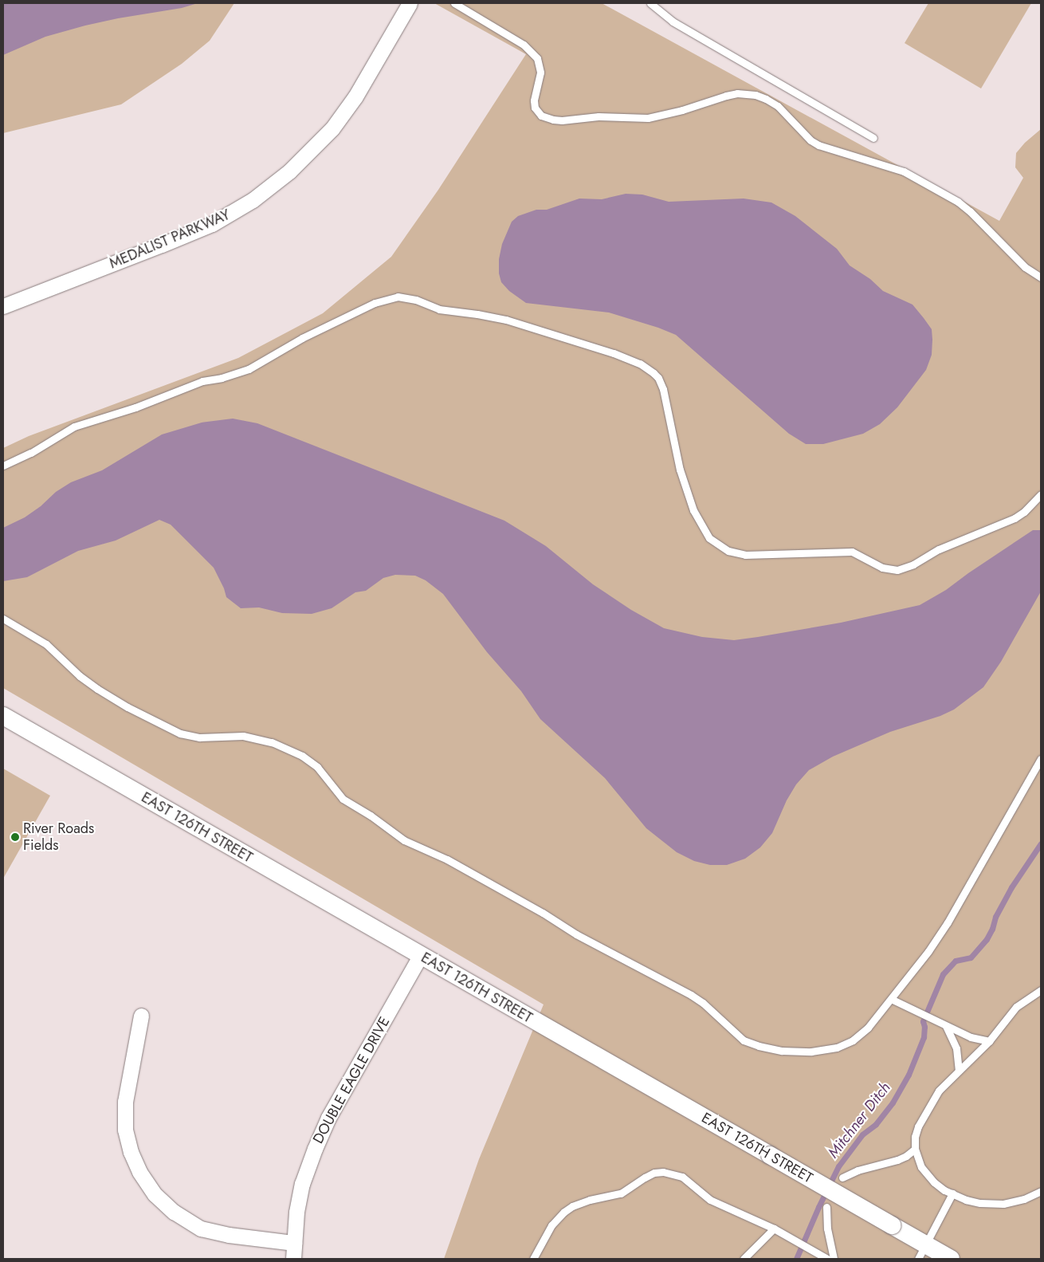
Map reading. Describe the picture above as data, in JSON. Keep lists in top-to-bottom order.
{
  "streets": {
    "street": ["MEDALIST PARKWAY", "EAST 126TH STREET", "DOUBLE EAGLE DRIVE"]
  },
  "crossings": [
    ["EAST 126TH STREET", "DOUBLE EAGLE DRIVE"]
  ],
  "water": ["Mitchner Ditch"],
  "places": ["River Roads Fields"]
}
